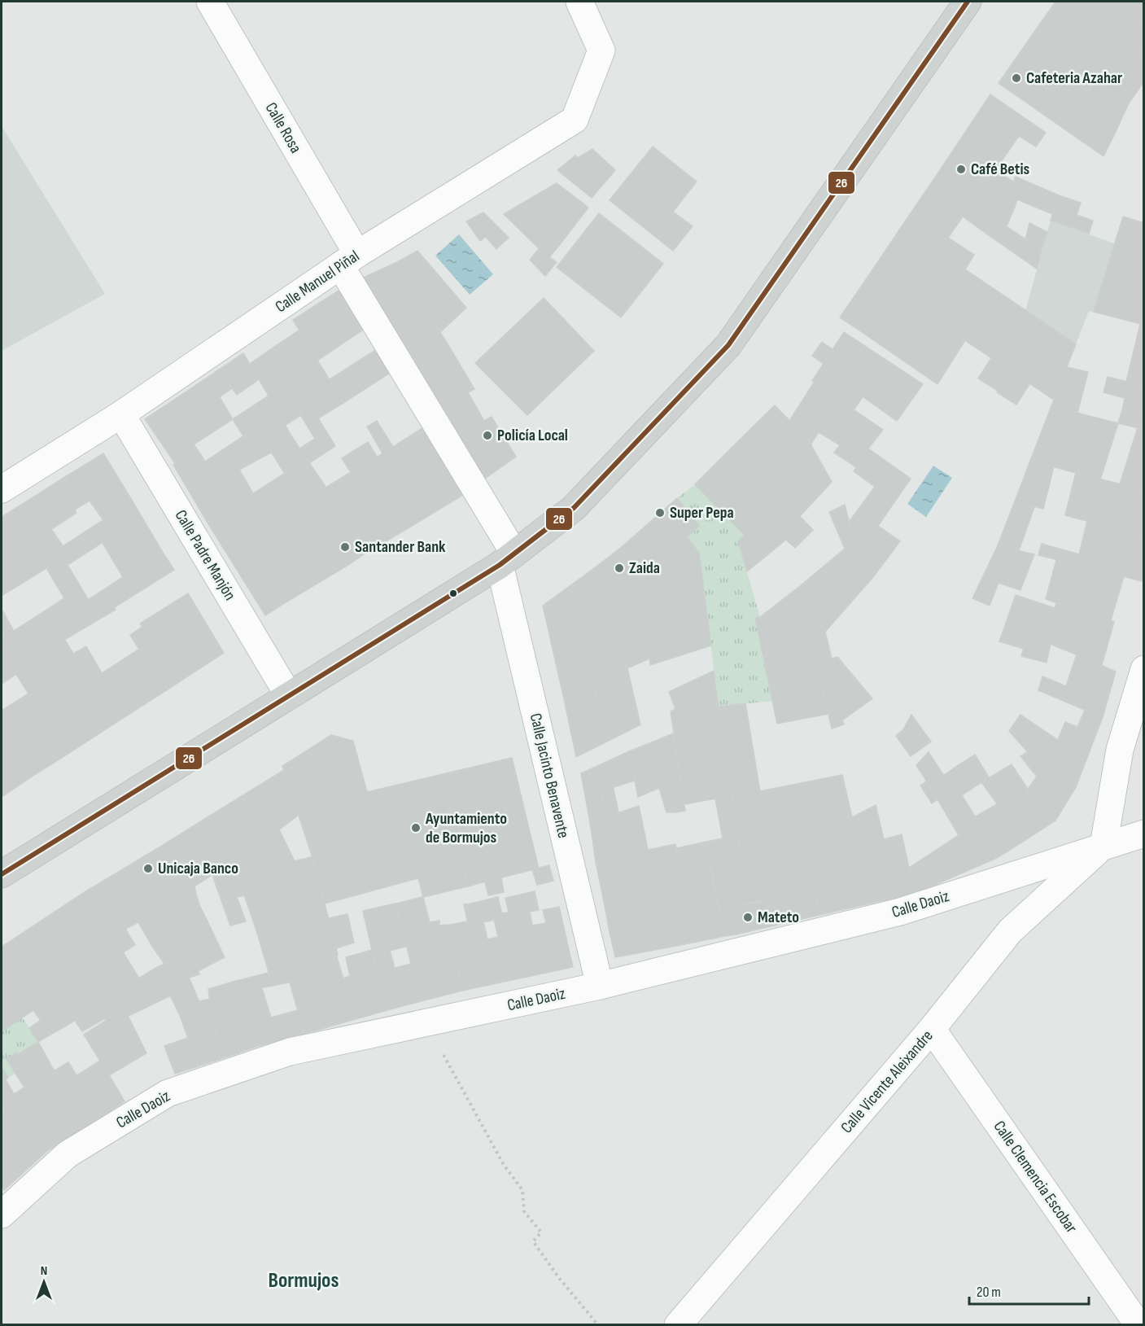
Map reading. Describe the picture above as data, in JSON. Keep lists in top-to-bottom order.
{
  "streets": {
    "street": [
      "Calle Rosa",
      "Calle Manuel Piñal",
      "Calle Padre Manjón",
      "Calle Jacinto Benavente",
      "Calle Daoiz",
      "Calle Vicente Aleixandre",
      "Calle Clemencia Escobar"
    ]
  },
  "crossings": [
    ["Calle Rosa", "Calle Manuel Piñal"],
    ["Calle Rosa", "Calle Jacinto Benavente"],
    ["Calle Manuel Piñal", "Calle Padre Manjón"],
    ["Calle Jacinto Benavente", "Calle Daoiz"],
    ["Calle Daoiz", "Calle Vicente Aleixandre"],
    ["Calle Vicente Aleixandre", "Calle Clemencia Escobar"]
  ],
  "districts": ["Bormujos"],
  "places": [
    "Cafeteria Azahar",
    "Café Betis",
    "Policía Local",
    "Super Pepa",
    "Santander Bank",
    "Zaida",
    "Ayuntamiento de Bormujos",
    "Unicaja Banco",
    "Mateto"
  ],
  "lines": ["transit line 26"],
  "scale_bar": "20 m",
  "north": "top"
}
